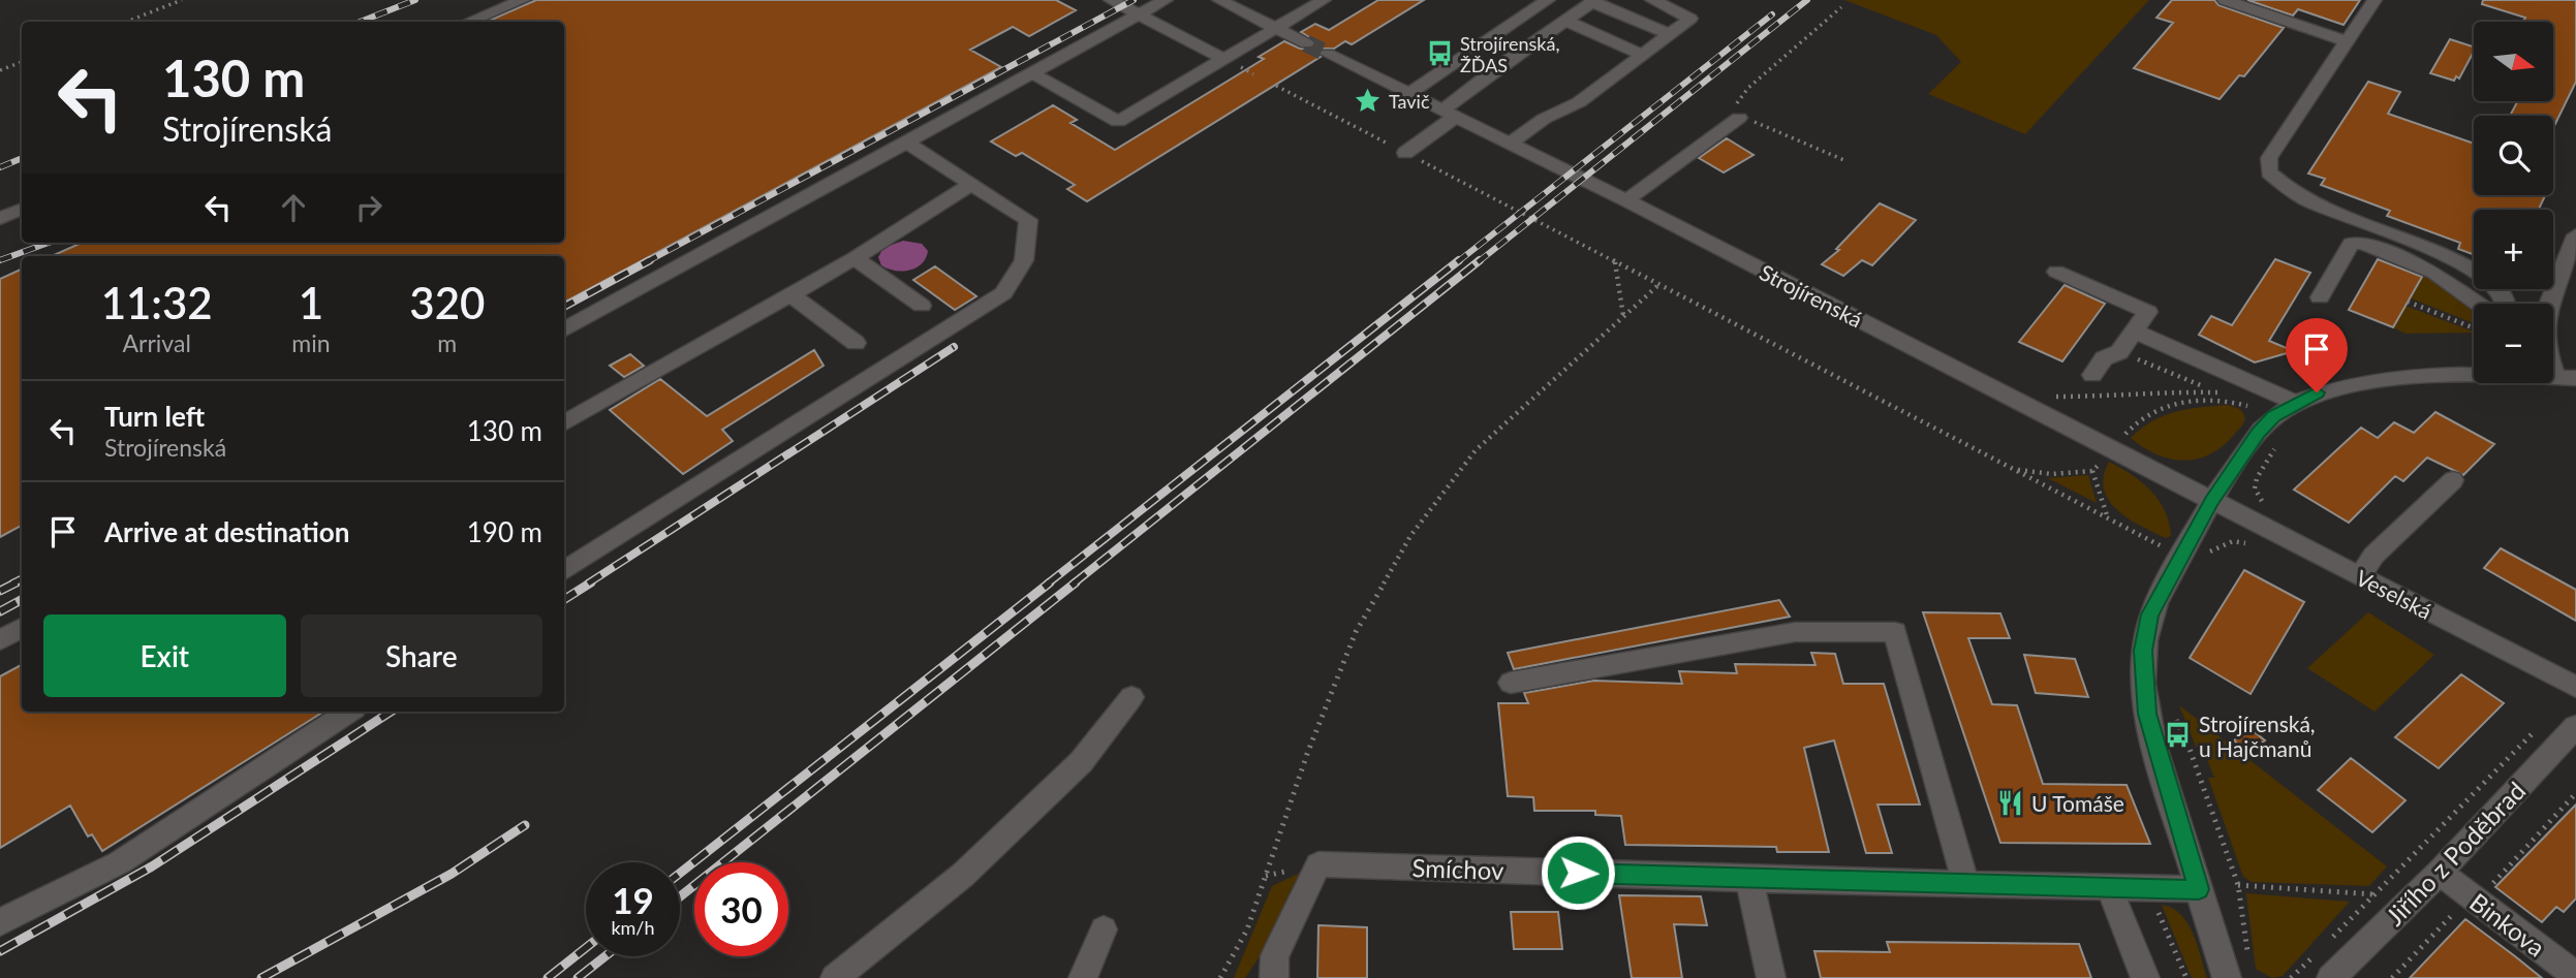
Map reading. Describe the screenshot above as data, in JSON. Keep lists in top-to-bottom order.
{
  "streets": {
    "street": [
      "Strojírenská",
      "Veselská",
      "Jiřího z Poděbrad",
      "Smíchov",
      "Binkova"
    ]
  },
  "crossings": [
    ["Strojírenská", "Veselská"],
    ["Jiřího z Poděbrad", "Binkova"]
  ],
  "places": {
    "bus stop": ["Strojírenská, ŽĎAS", "Strojírenská, u Hajčmanů"],
    "place": ["Tavič"],
    "restaurant": ["U Tomáše"]
  },
  "north": "right",
  "page": {
    "map_buttons": ["+", "−"],
    "turn": ["130 m", "Strojírenská"],
    "eta": [
      "11:32",
      "Arrival",
      "1",
      "min",
      "320",
      "m"
    ],
    "list": [
      {
        "name": "Turn left",
        "note": "Strojírenská",
        "value": "130 m"
      },
      {
        "name": "Arrive at destination",
        "value": "190 m"
      }
    ],
    "buttons": ["Exit", "Share"],
    "speed": "19 km/h",
    "limit": "30"
  }
}
